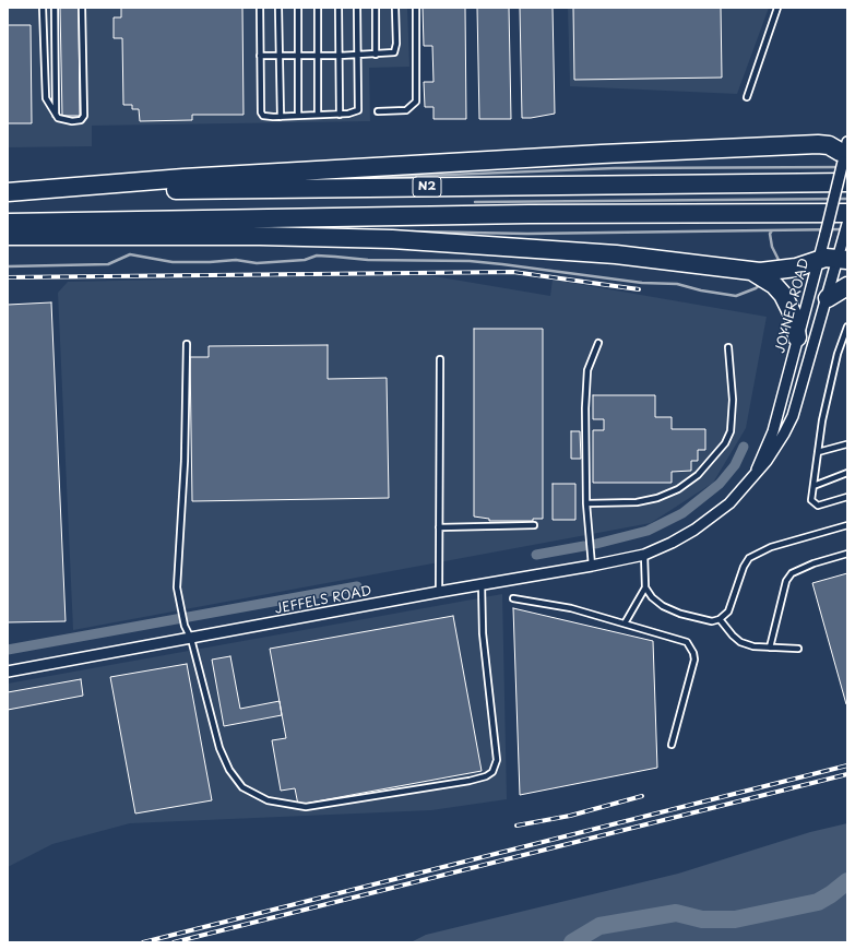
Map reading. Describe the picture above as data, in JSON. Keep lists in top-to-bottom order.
{
  "streets": {
    "highway": ["N2"],
    "street": ["JOYNER ROAD", "JEFFELS ROAD"]
  },
  "crossings": [
    ["JOYNER ROAD", "JEFFELS ROAD"]
  ]
}
